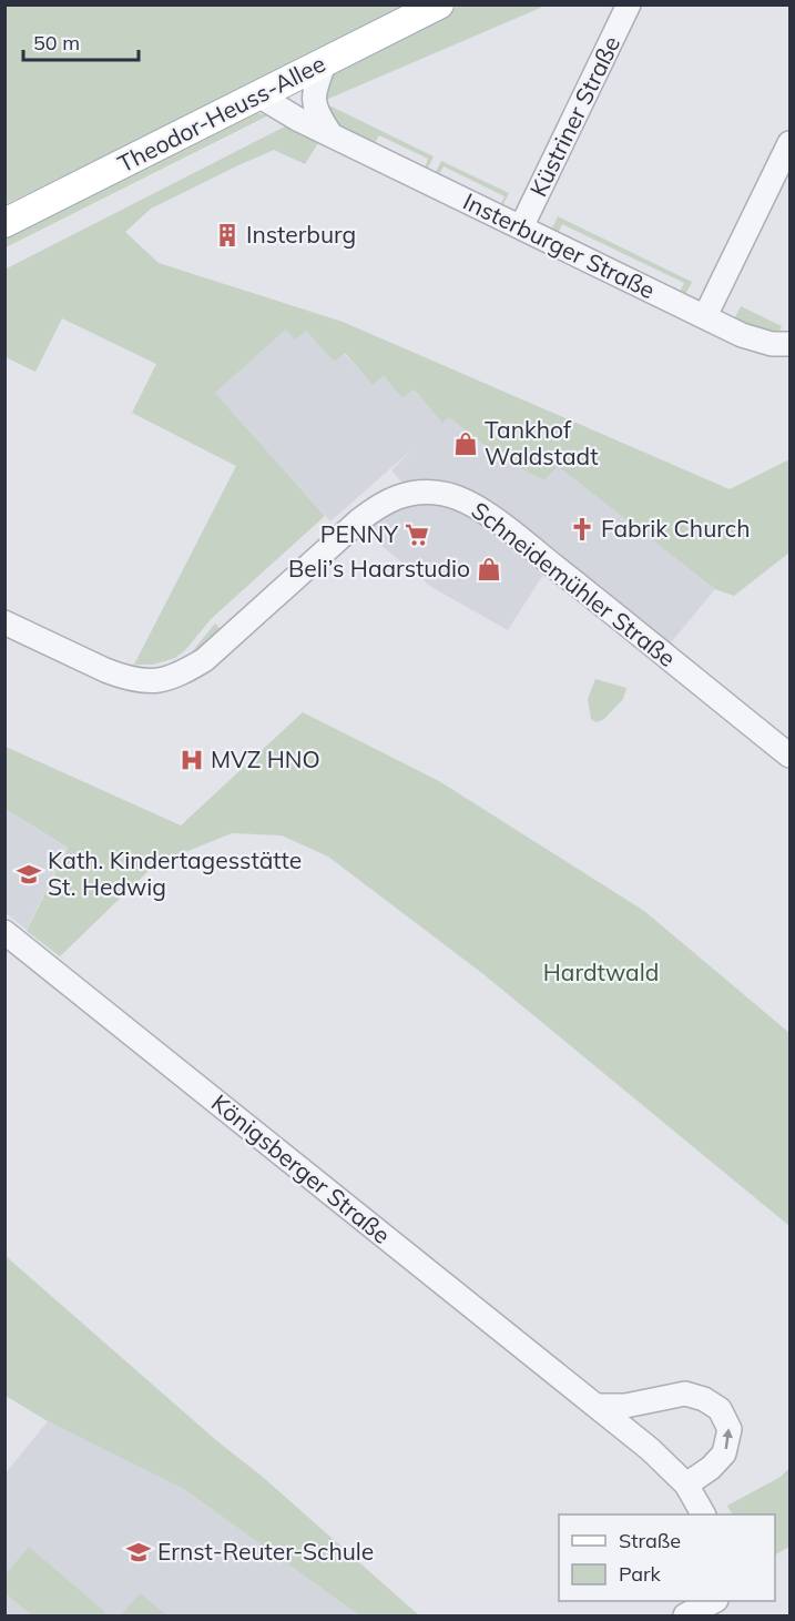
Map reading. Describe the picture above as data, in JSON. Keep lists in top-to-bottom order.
{
  "streets": {
    "main road": ["Theodor-Heuss-Allee"],
    "street": [
      "Küstriner Straße",
      "Insterburger Straße",
      "Schneidemühler Straße",
      "Königsberger Straße"
    ]
  },
  "crossings": [
    ["Theodor-Heuss-Allee", "Insterburger Straße"],
    ["Küstriner Straße", "Insterburger Straße"]
  ],
  "parks": ["Hardtwald"],
  "places": {
    "building": ["Insterburg"],
    "shop": ["Tankhof Waldstadt", "Beli’s Haarstudio"],
    "church": ["Fabrik Church"],
    "supermarket": ["PENNY"],
    "hospital": ["MVZ HNO"],
    "school or university": ["Kath. Kindertagesstätte St. Hedwig", "Ernst-Reuter-Schule"]
  },
  "legend": ["Straße", "Park"],
  "scale_bar": "50 m"
}
